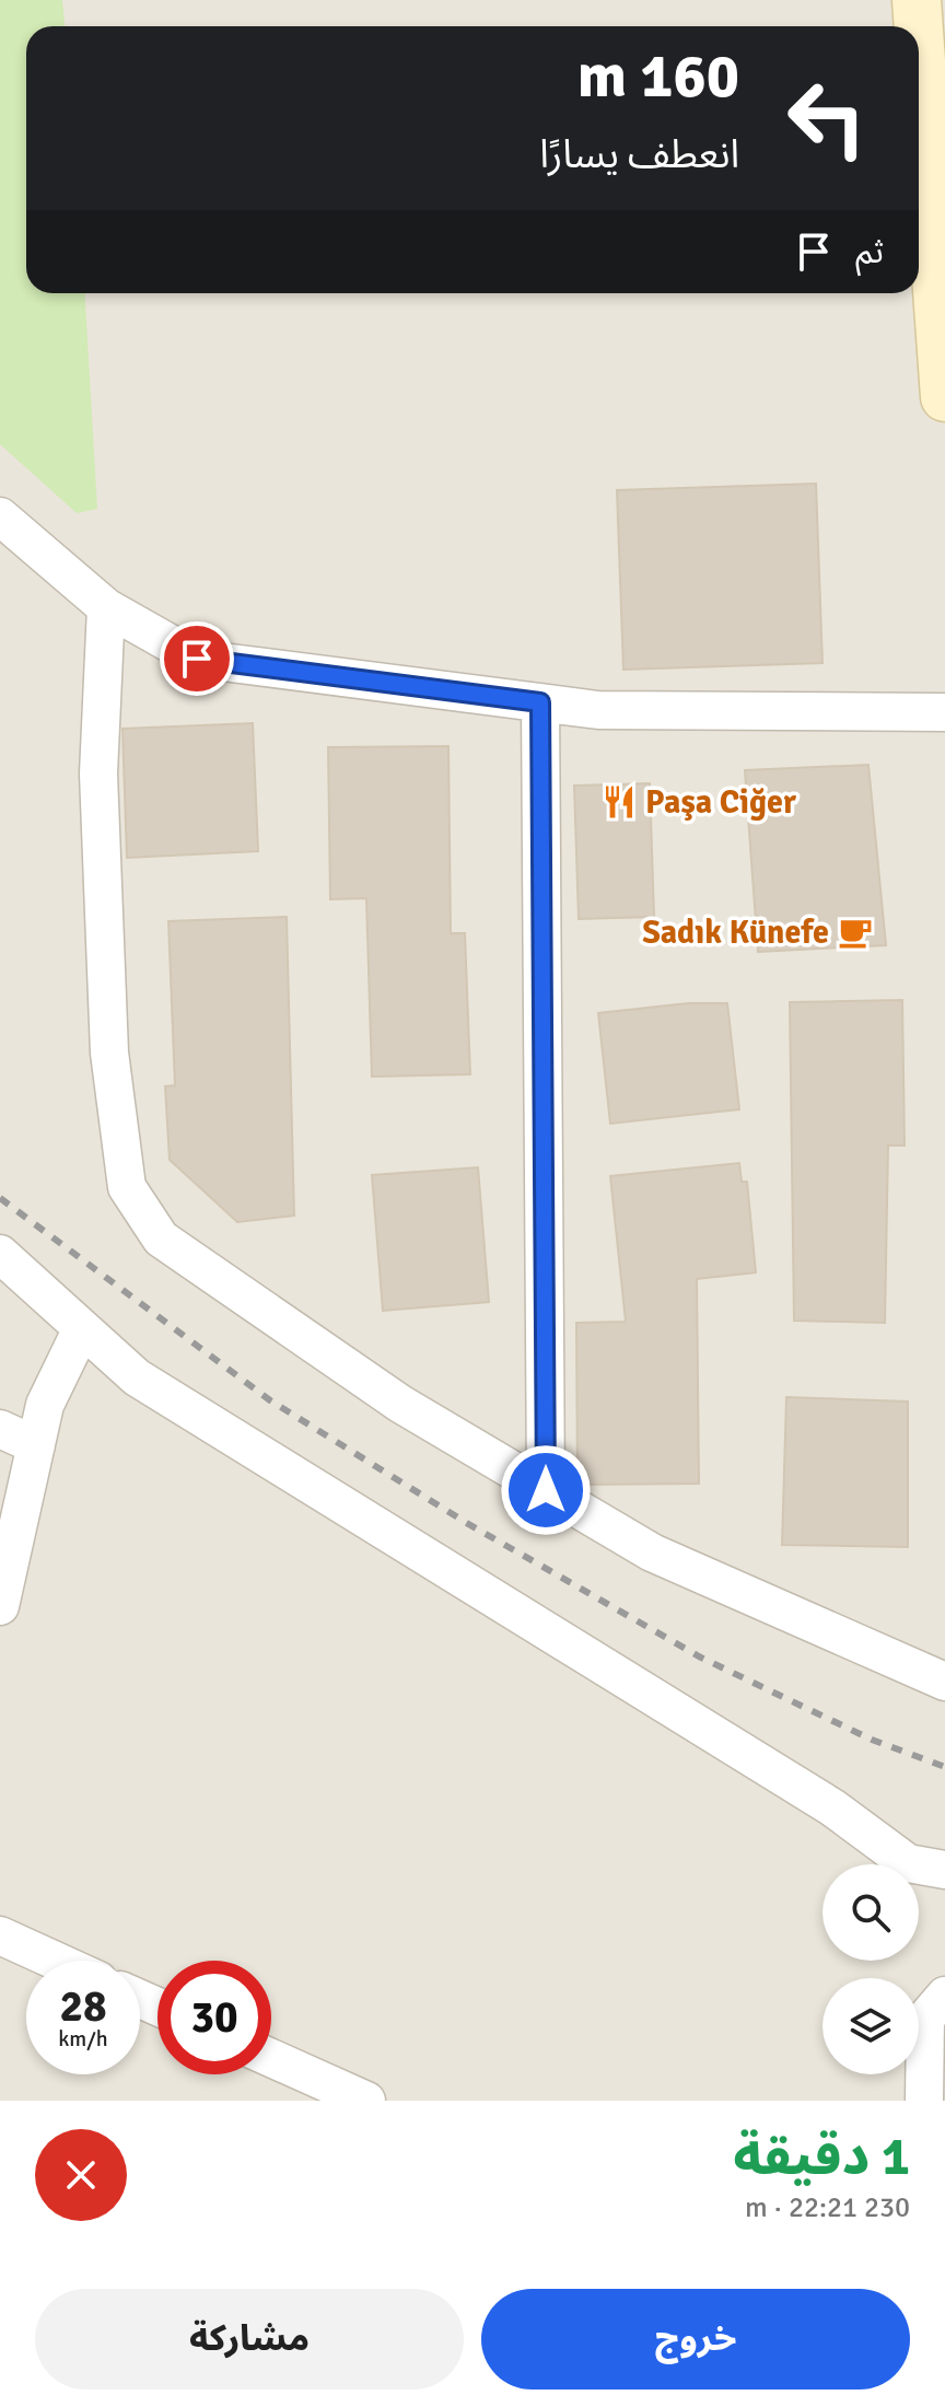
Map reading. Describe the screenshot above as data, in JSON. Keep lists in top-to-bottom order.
{
  "places": {
    "restaurant": ["Paşa Ciğer"],
    "cafe": ["Sadık Künefe"]
  },
  "page": {
    "turn": ["160 m", "انعطف يسارًا"],
    "then": "ثم",
    "speed": "28 km/h",
    "limit": "30",
    "heading": ["1 دقيقة", "230 m · 22:21"],
    "buttons": ["خروج", "مشاركة"]
  }
}
